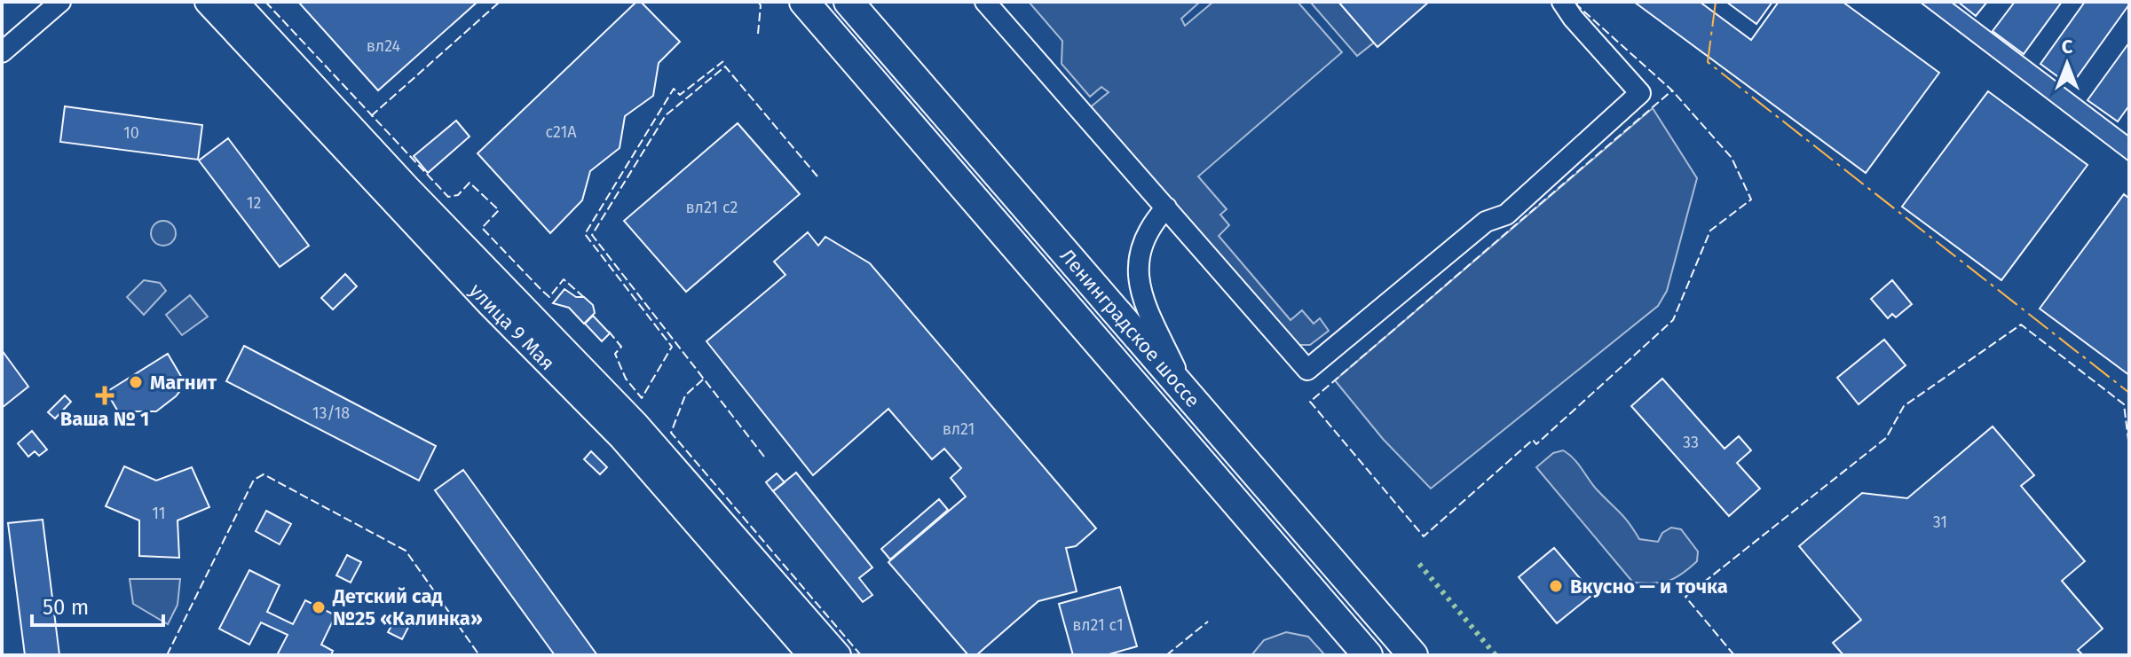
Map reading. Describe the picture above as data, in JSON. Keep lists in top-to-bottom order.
{
  "streets": {
    "highway": ["Ленинградское шоссе"],
    "main road": ["улица 9 Мая"]
  },
  "places": {
    "other": ["Магнит", "Вкусно — и точка", "Детский сад №25 «Калинка»"],
    "health": ["Ваша № 1"]
  },
  "house_numbers": [
    "вл24",
    "с21А",
    "10",
    "12",
    "вл21 с2",
    "13/18",
    "вл21",
    "33",
    "11",
    "31",
    "вл21 с1"
  ],
  "scale_bar": "50 m",
  "north": "top"
}
